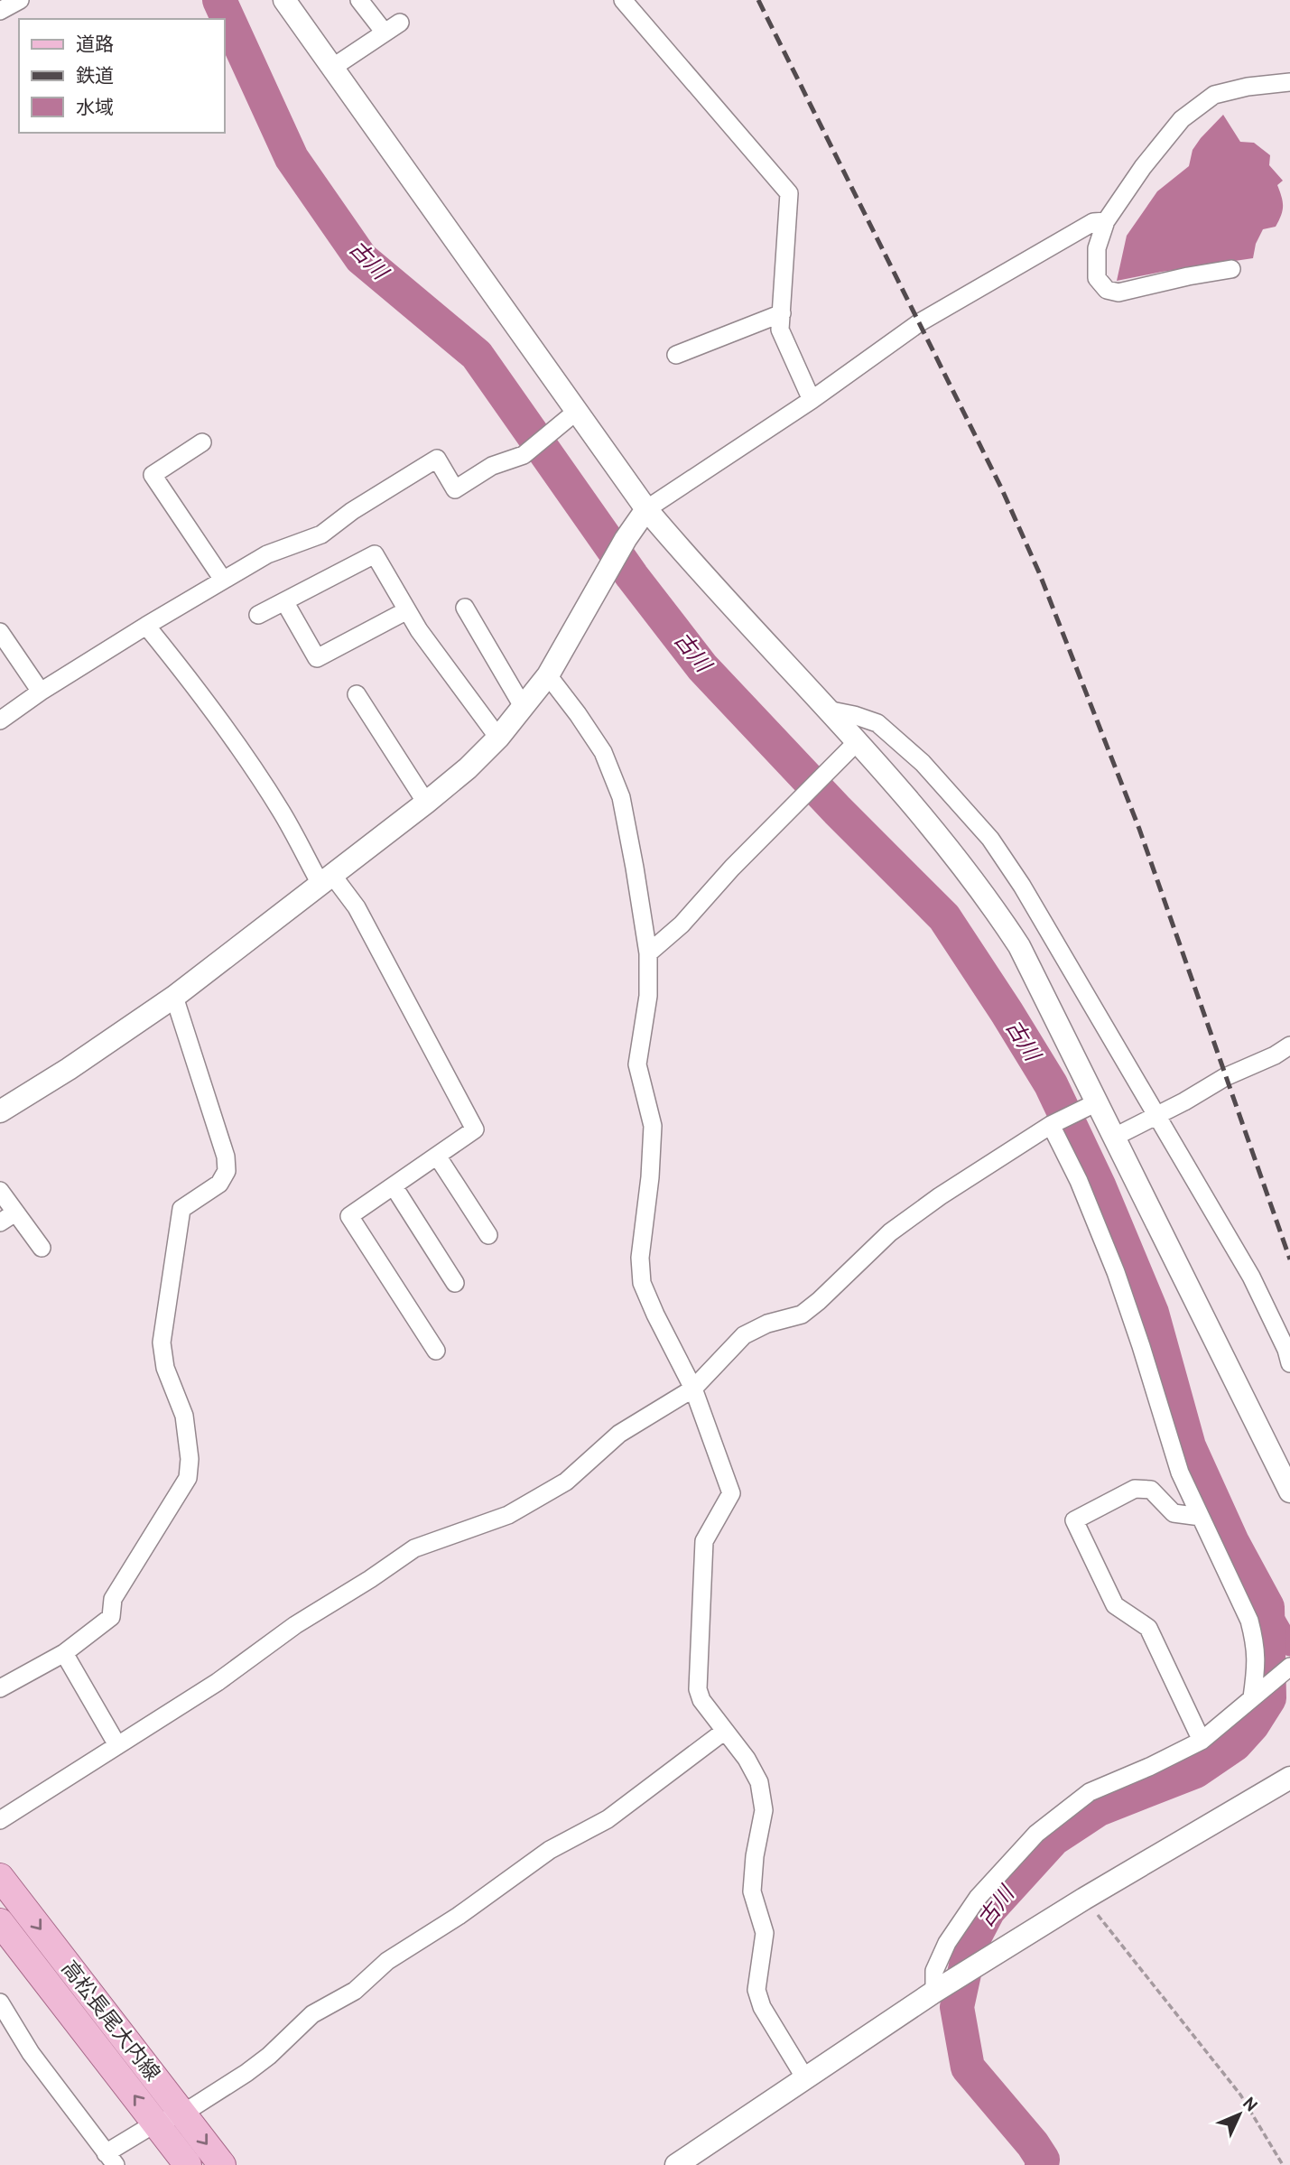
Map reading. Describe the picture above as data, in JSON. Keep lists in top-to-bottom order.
{
  "streets": {
    "main road": ["高松長尾大内線"]
  },
  "water": ["古川"],
  "legend": ["道路", "鉄道", "水域"],
  "north": "top right"
}
